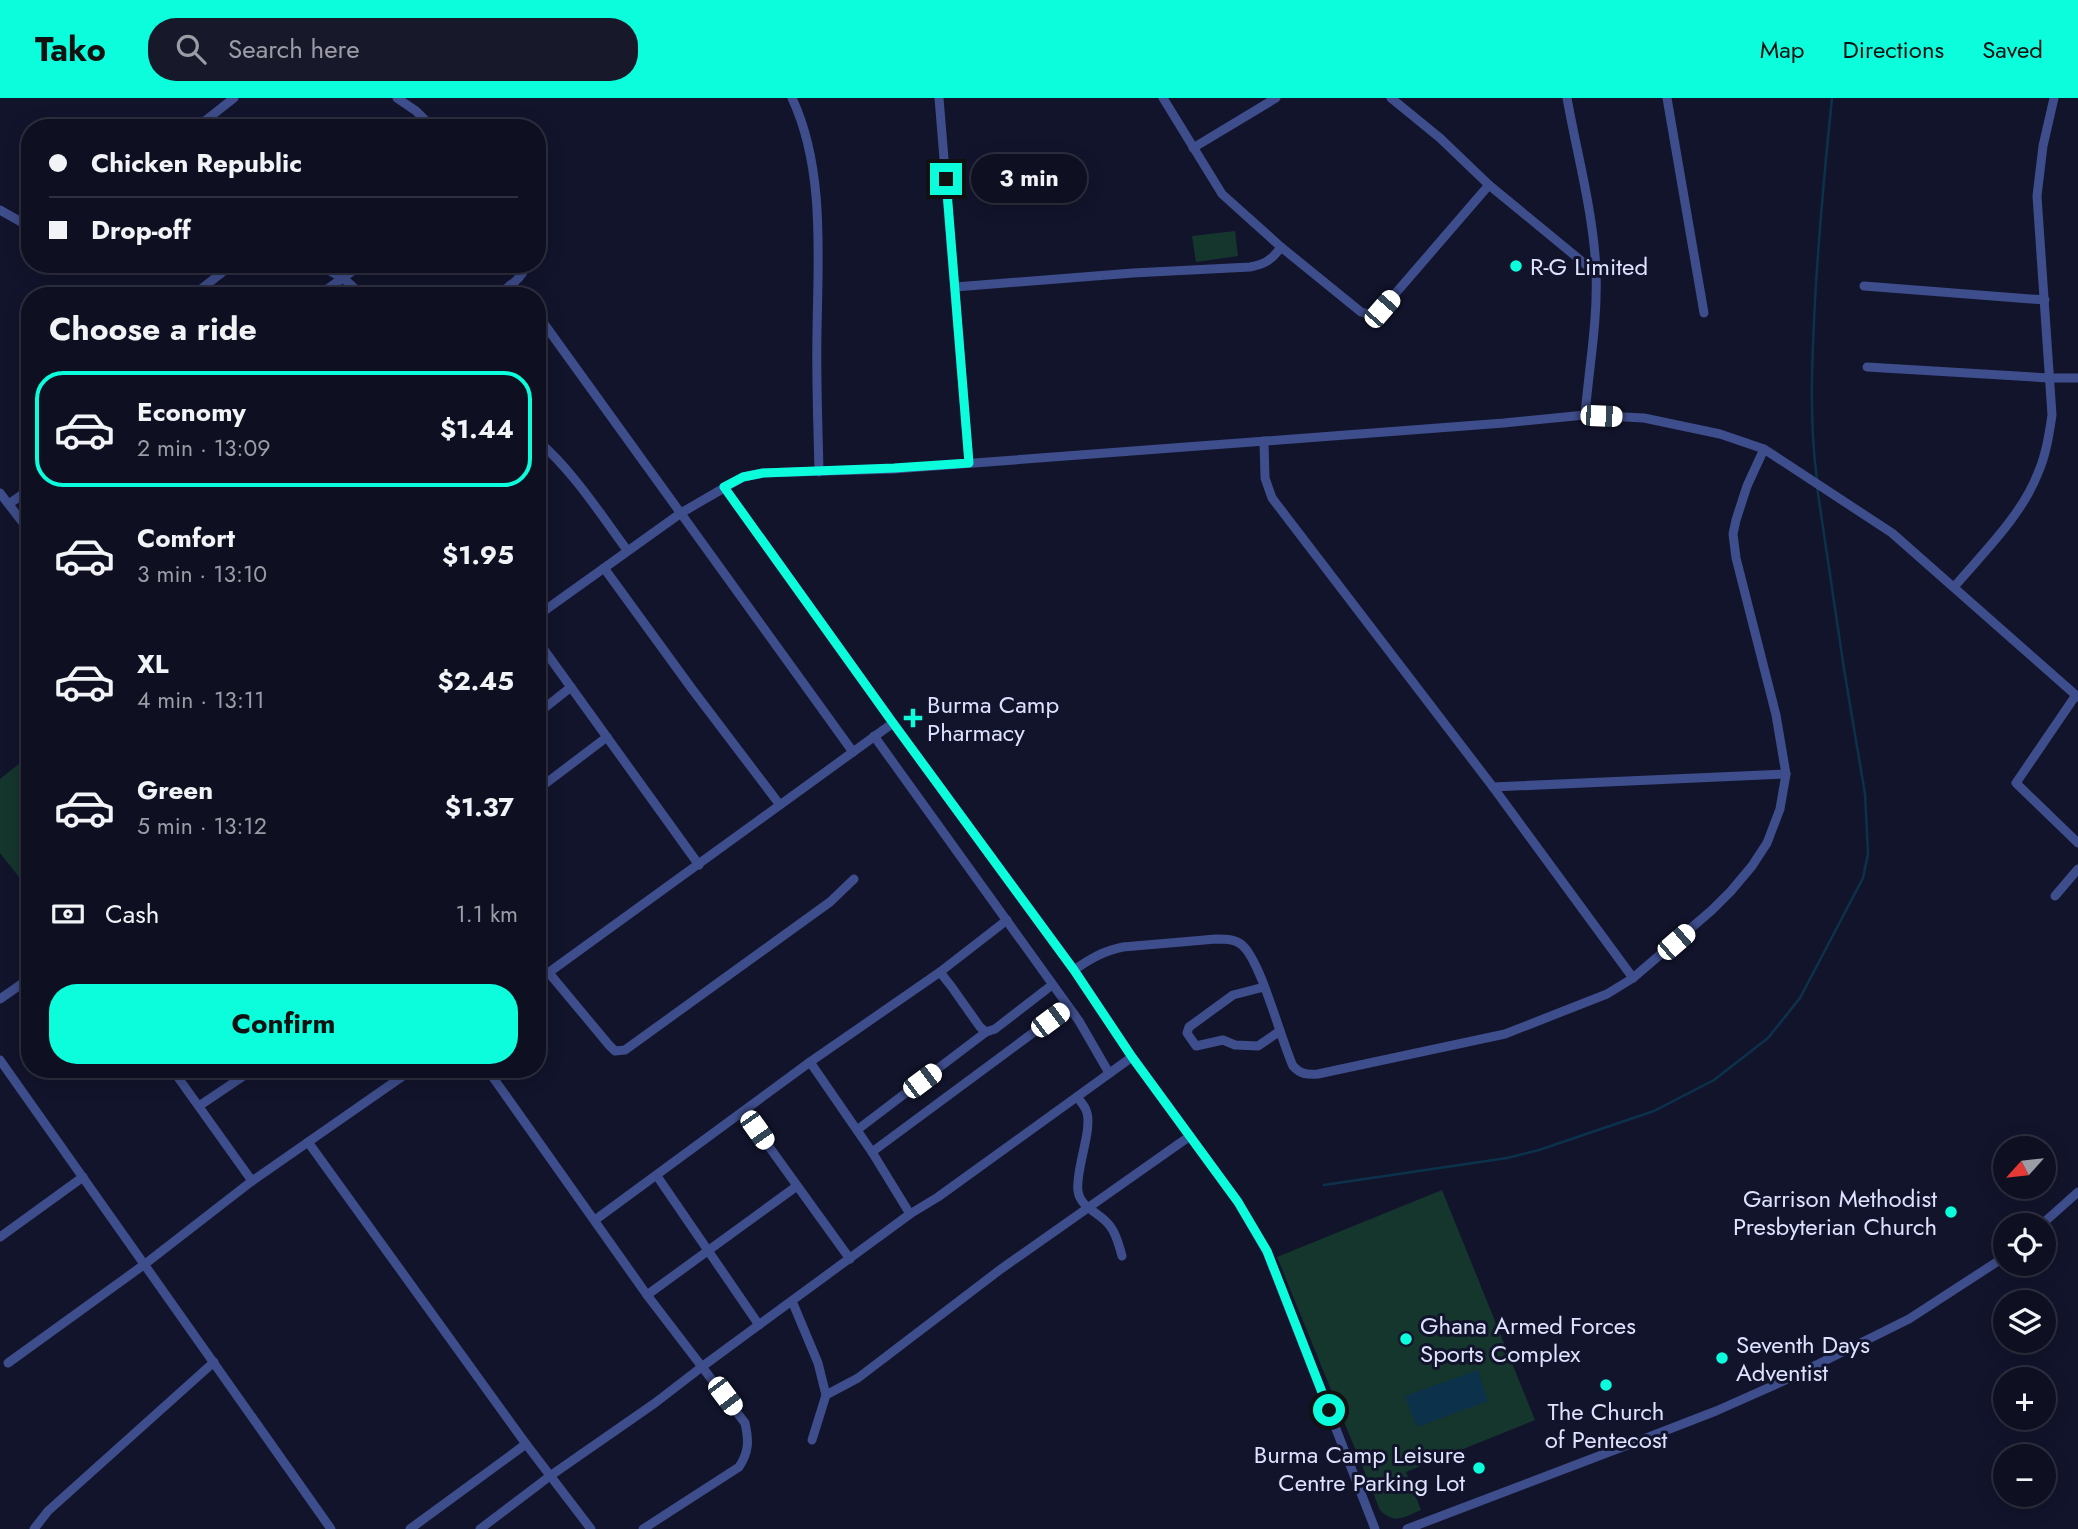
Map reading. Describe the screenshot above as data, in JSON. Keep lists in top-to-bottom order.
{
  "places": {
    "other": [
      "R-G Limited",
      "Garrison Methodist Presbyterian Church",
      "Ghana Armed Forces Sports Complex",
      "Seventh Days Adventist",
      "The Church of Pentecost",
      "Burma Camp Leisure Centre Parking Lot"
    ],
    "health": ["Burma Camp Pharmacy"]
  },
  "north": "bottom left",
  "page": {
    "header": "Tako",
    "search": "Search here",
    "nav": ["Map", "Directions", "Saved"],
    "banner": ["Chicken Republic", "Drop-off"],
    "bubble": "3 min",
    "heading": "Choose a ride",
    "list": [
      {
        "name": "Economy",
        "note": "2 min · 13:09",
        "value": "$1.44"
      },
      {
        "name": "Comfort",
        "note": "3 min · 13:10",
        "value": "$1.95"
      },
      {
        "name": "XL",
        "note": "4 min · 13:11",
        "value": "$2.45"
      },
      {
        "name": "Green",
        "note": "5 min · 13:12",
        "value": "$1.37"
      }
    ],
    "pay": ["Cash", "1.1 km"],
    "buttons": "Confirm",
    "map_buttons": ["+", "−"]
  }
}
